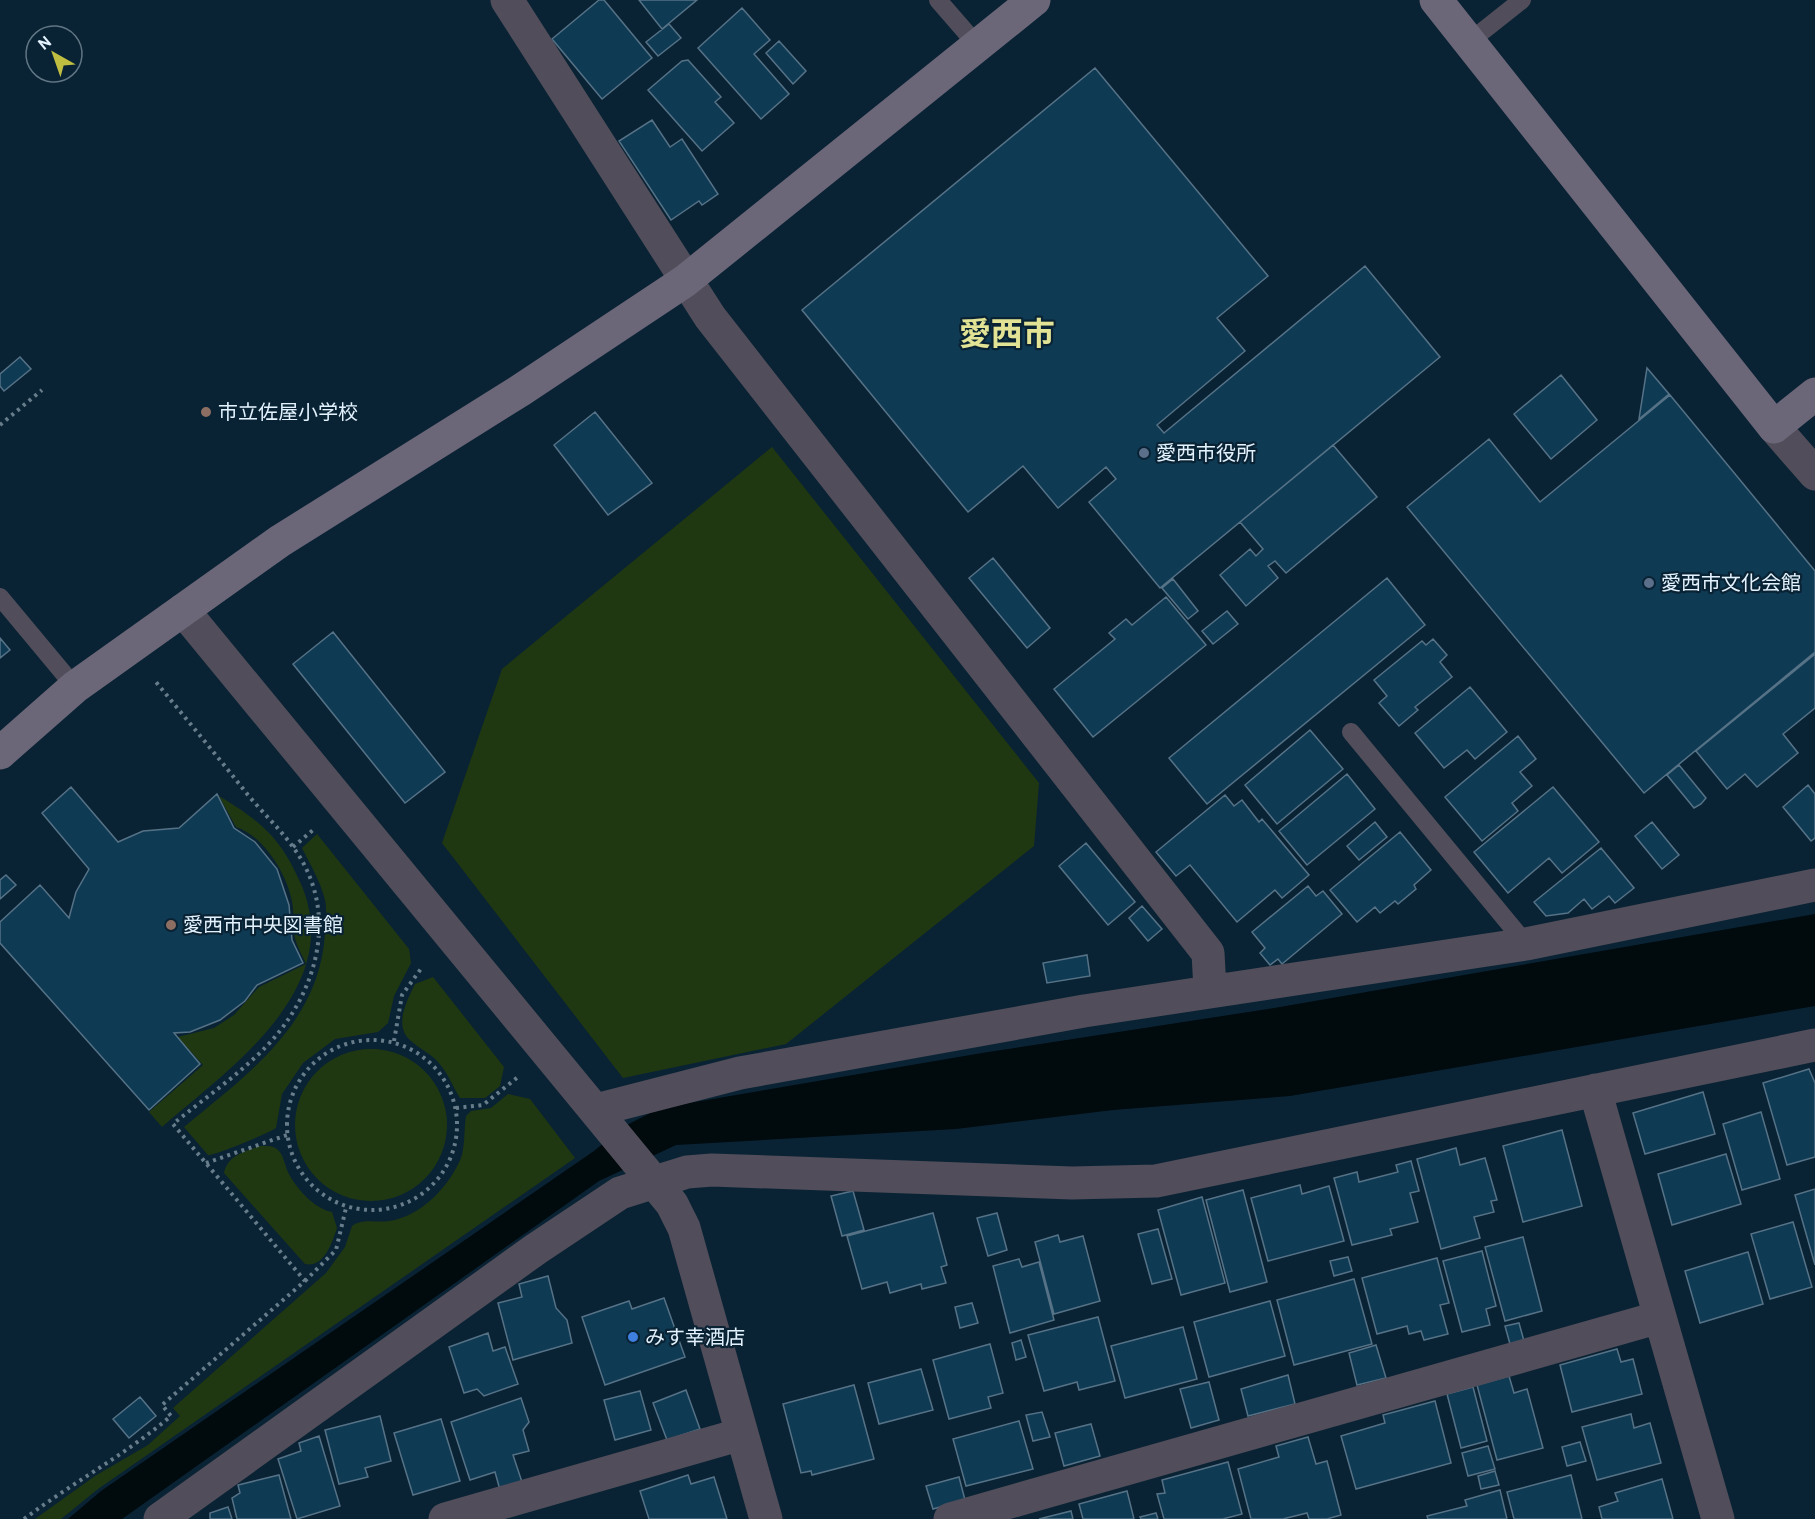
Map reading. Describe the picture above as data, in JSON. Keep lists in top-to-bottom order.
{
  "districts": ["愛西市"],
  "places": [
    "市立佐屋小学校",
    "愛西市役所",
    "愛西市文化会館",
    "愛西市中央図書館",
    "みす幸酒店"
  ],
  "north": "top left"
}
